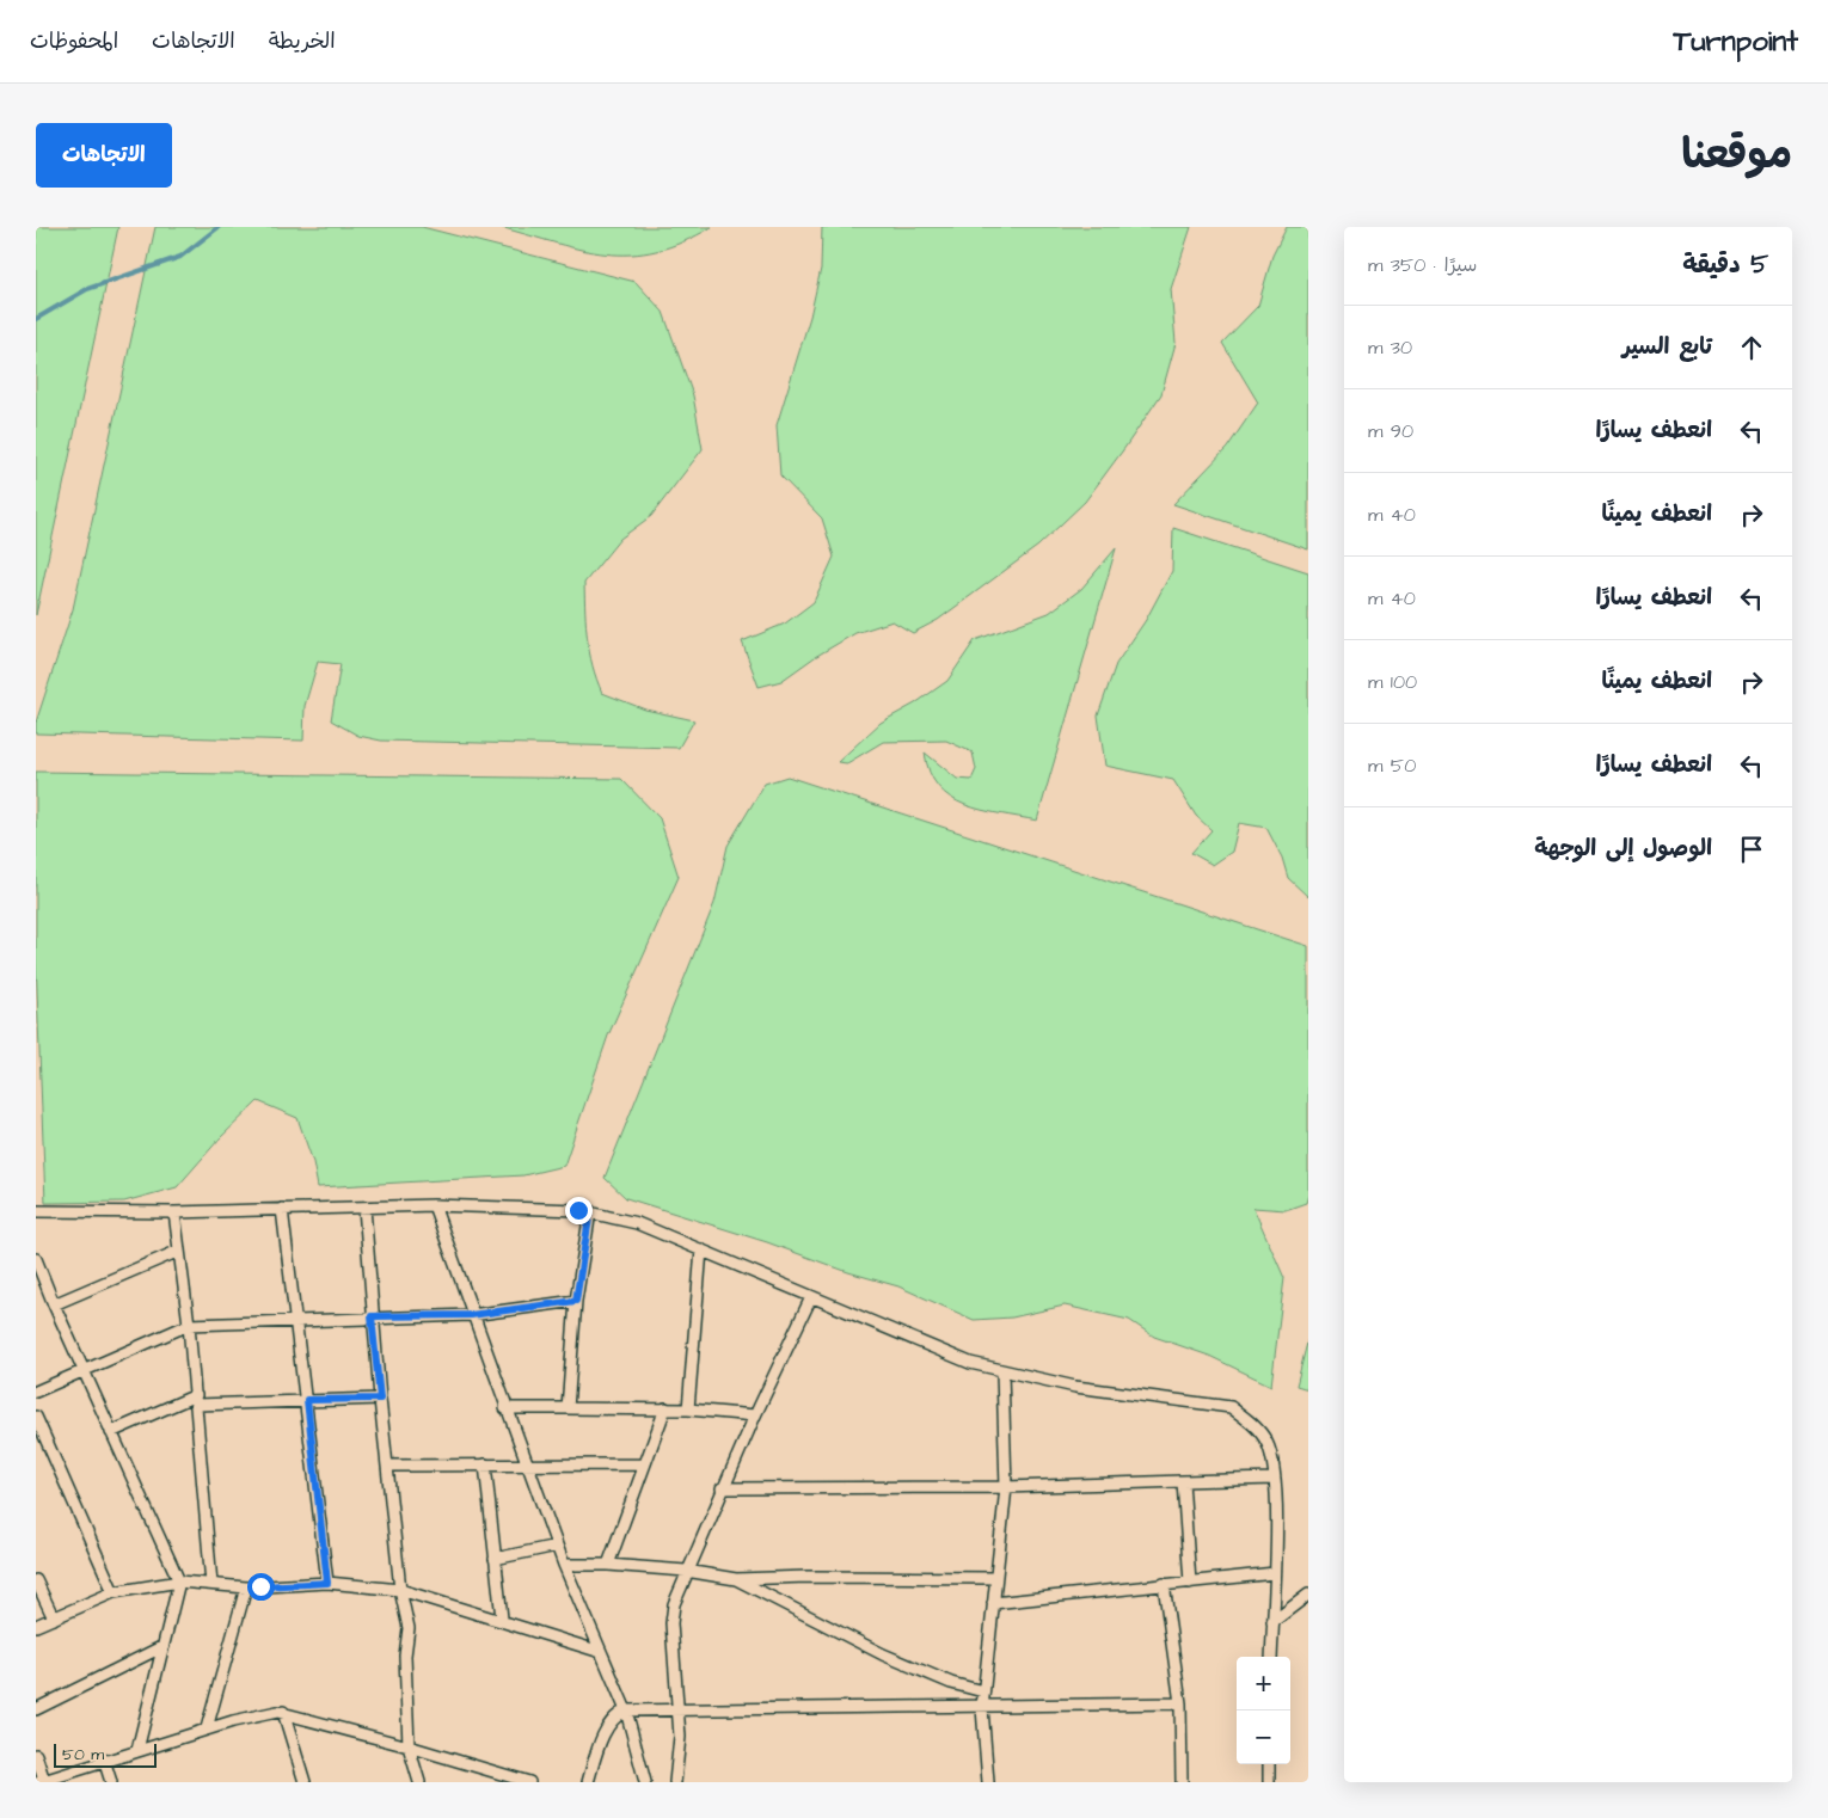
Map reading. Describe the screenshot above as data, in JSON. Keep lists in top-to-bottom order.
{
  "scale_bar": "50 m",
  "page": {
    "header": "Turnpoint",
    "nav": ["الخريطة", "الاتجاهات", "المحفوظات"],
    "title": "موقعنا",
    "buttons": "الاتجاهات",
    "heading": ["5 دقيقة", "سيرًا · 350 m"],
    "list": [
      ["تابع السير", "30 m"],
      ["انعطف يسارًا", "90 m"],
      ["انعطف يمينًا", "40 m"],
      ["انعطف يسارًا", "40 m"],
      ["انعطف يمينًا", "100 m"],
      ["انعطف يسارًا", "50 m"],
      "الوصول إلى الوجهة"
    ],
    "map_buttons": ["+", "−"],
    "scale": "50 m"
  }
}
